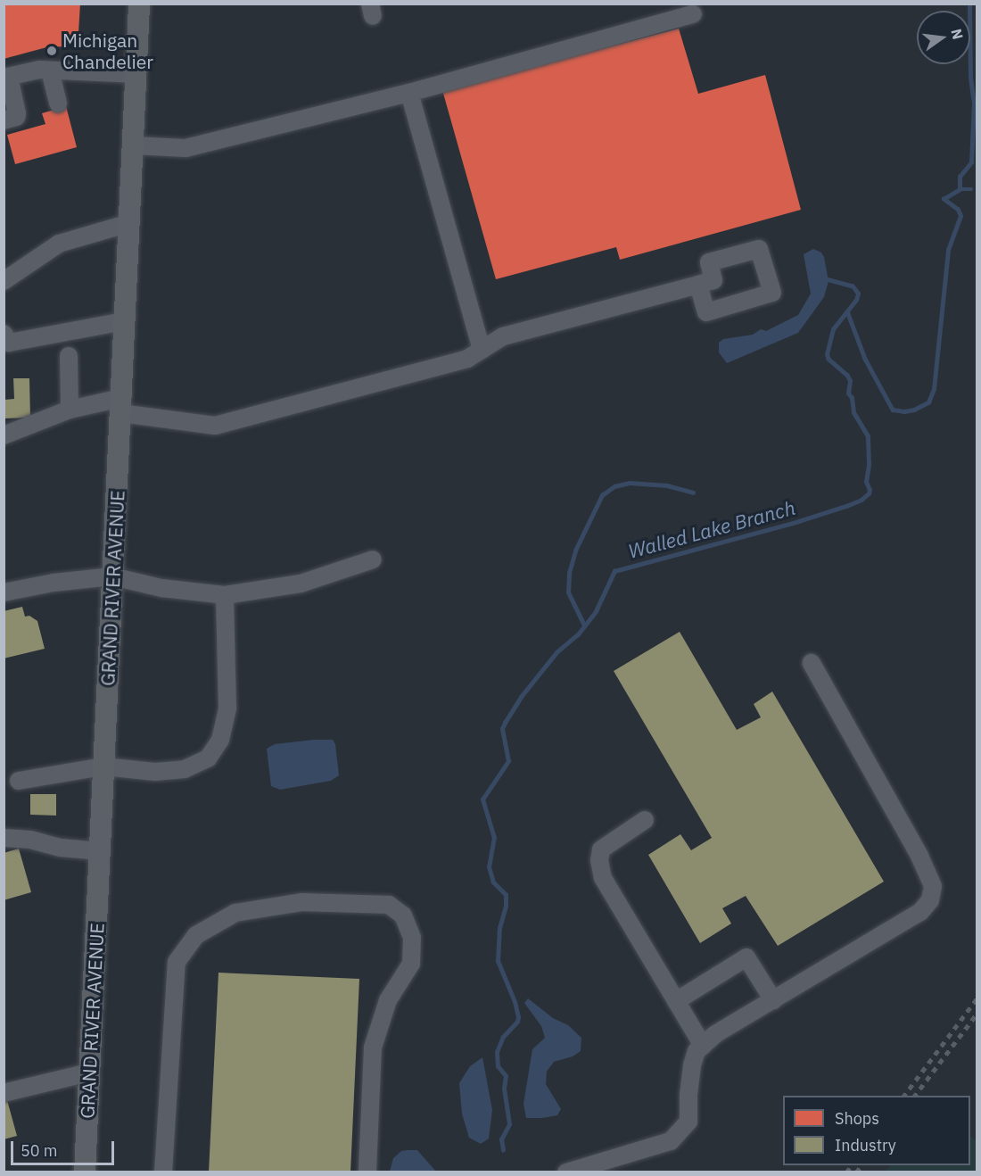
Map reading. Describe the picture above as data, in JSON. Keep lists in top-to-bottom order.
{
  "streets": {
    "main road": ["GRAND RIVER AVENUE"]
  },
  "water": ["Walled Lake Branch"],
  "places": ["Michigan Chandelier"],
  "legend": ["Shops", "Industry"],
  "scale_bar": "50 m",
  "north": "right"
}
